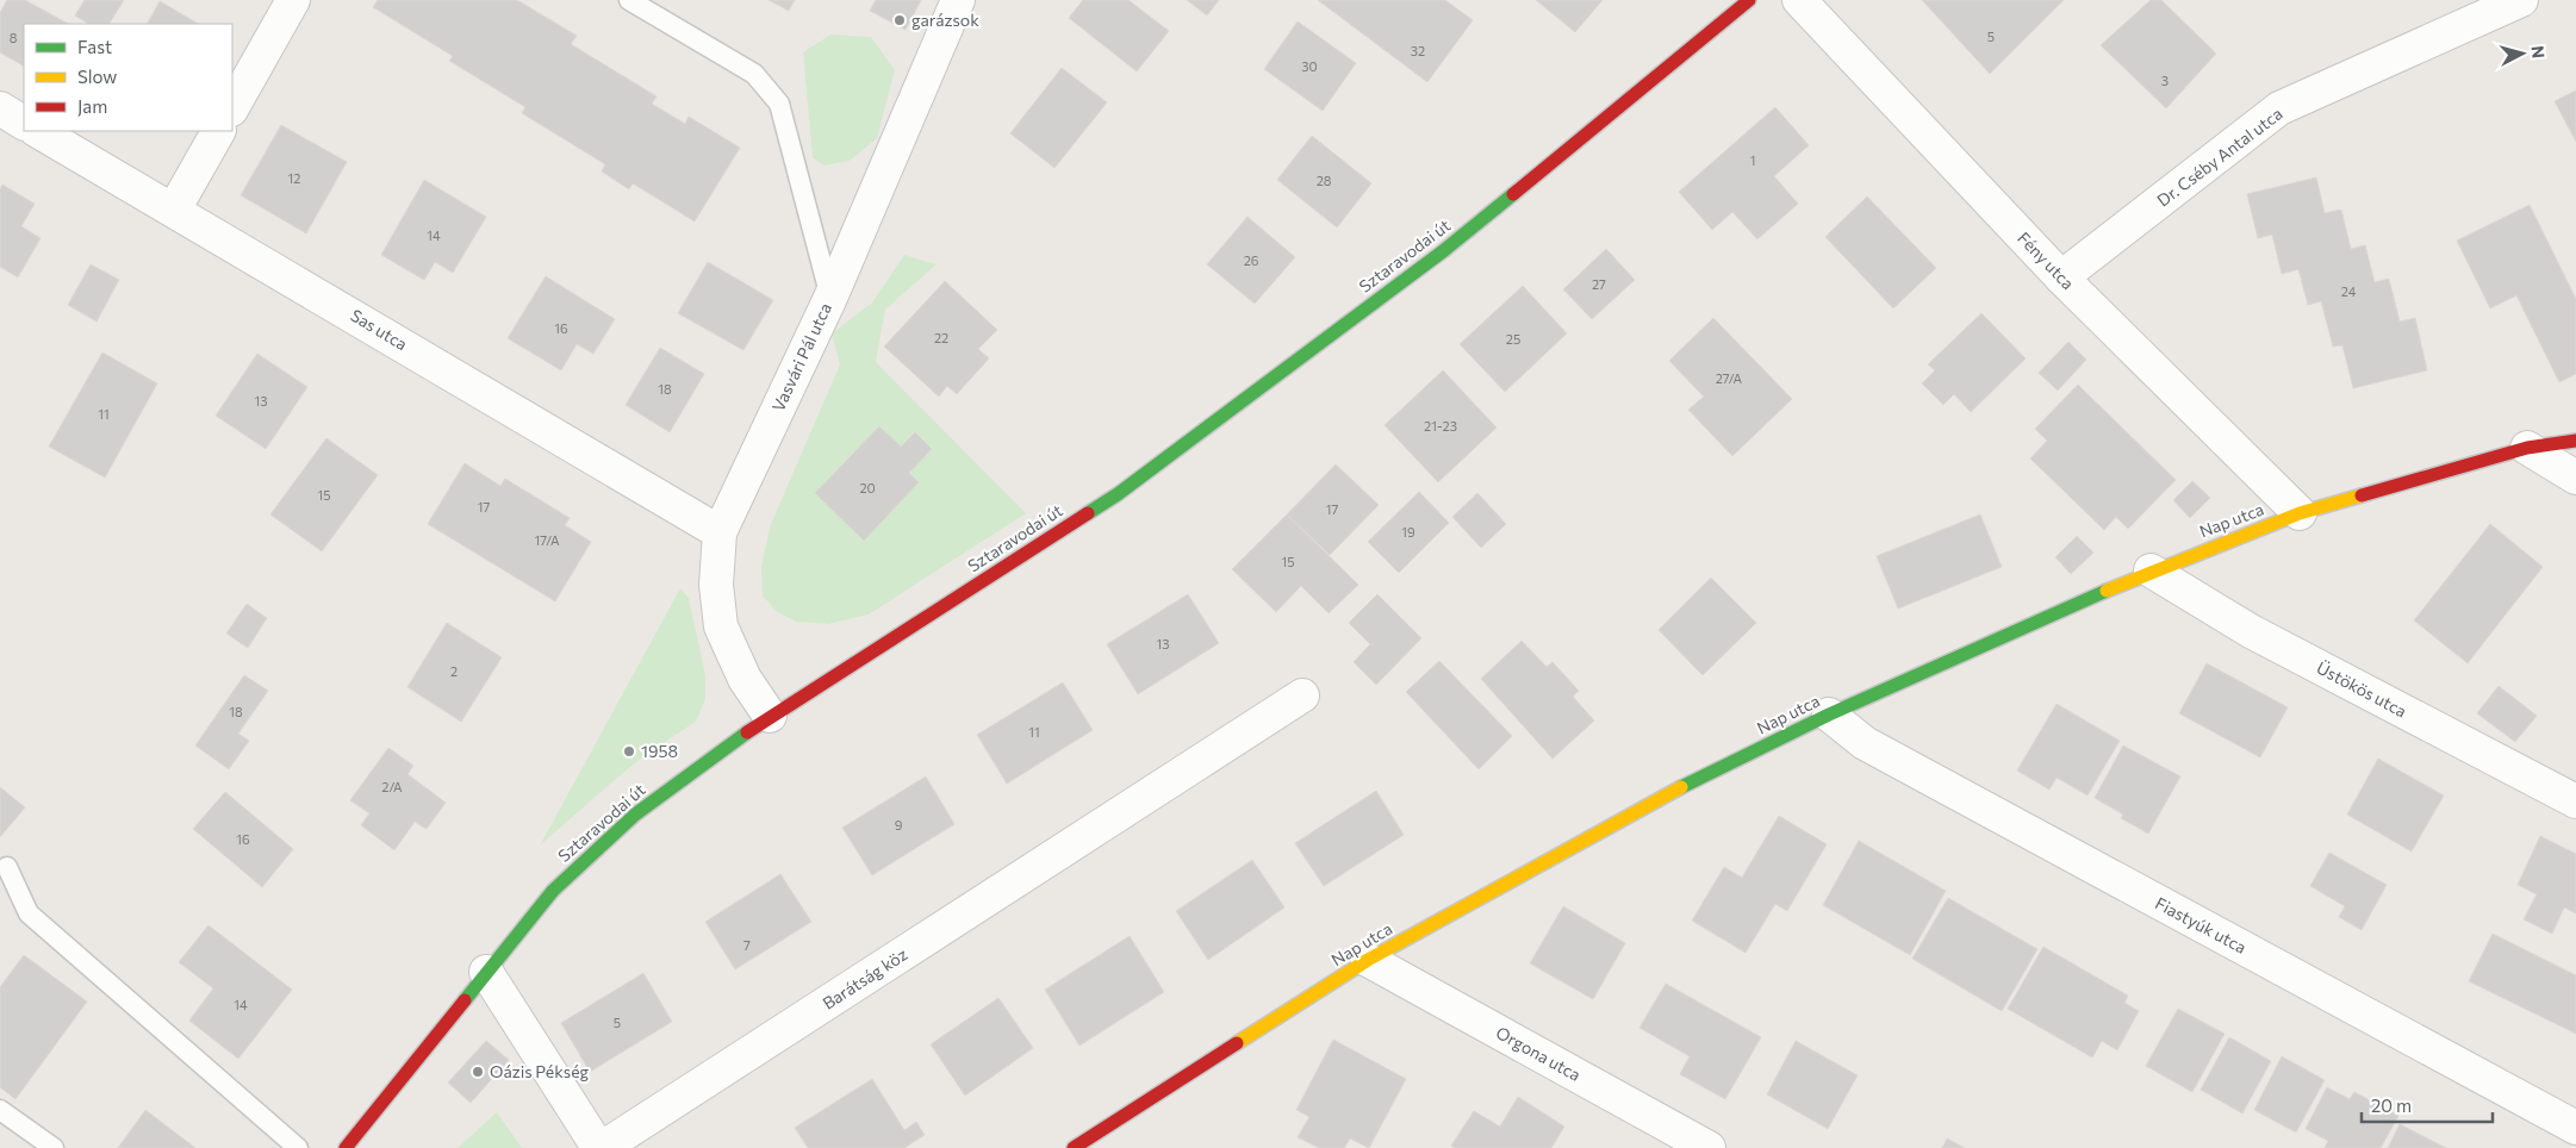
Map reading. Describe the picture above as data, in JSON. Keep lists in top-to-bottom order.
{
  "streets": {
    "street": [
      "Dr. Cséby Antal utca",
      "Sztaravodai út",
      "Fény utca",
      "Sas utca",
      "Vasvári Pál utca",
      "Nap utca",
      "Üstökös utca",
      "Fiastyúk utca",
      "Barátság köz",
      "Orgona utca"
    ]
  },
  "crossings": [
    ["Dr. Cséby Antal utca", "Fény utca"],
    ["Sztaravodai út", "Vasvári Pál utca"],
    ["Sztaravodai út", "Barátság köz"],
    ["Fény utca", "Nap utca"],
    ["Sas utca", "Vasvári Pál utca"],
    ["Nap utca", "Üstökös utca"],
    ["Nap utca", "Fiastyúk utca"],
    ["Nap utca", "Orgona utca"]
  ],
  "places": ["garázsok", "1958", "Oázis Pékség"],
  "house_numbers": [
    "5",
    "8",
    "32",
    "30",
    "3",
    "1",
    "12",
    "28",
    "14",
    "26",
    "27",
    "24",
    "16",
    "22",
    "25",
    "27/A",
    "18",
    "13",
    "11",
    "21-23",
    "20",
    "15",
    "17",
    "17",
    "19",
    "17/A",
    "15",
    "13",
    "2",
    "18",
    "11",
    "2/A",
    "9",
    "16",
    "7",
    "14",
    "5"
  ],
  "legend": ["Fast", "Slow", "Jam"],
  "scale_bar": "20 m",
  "north": "right"
}
